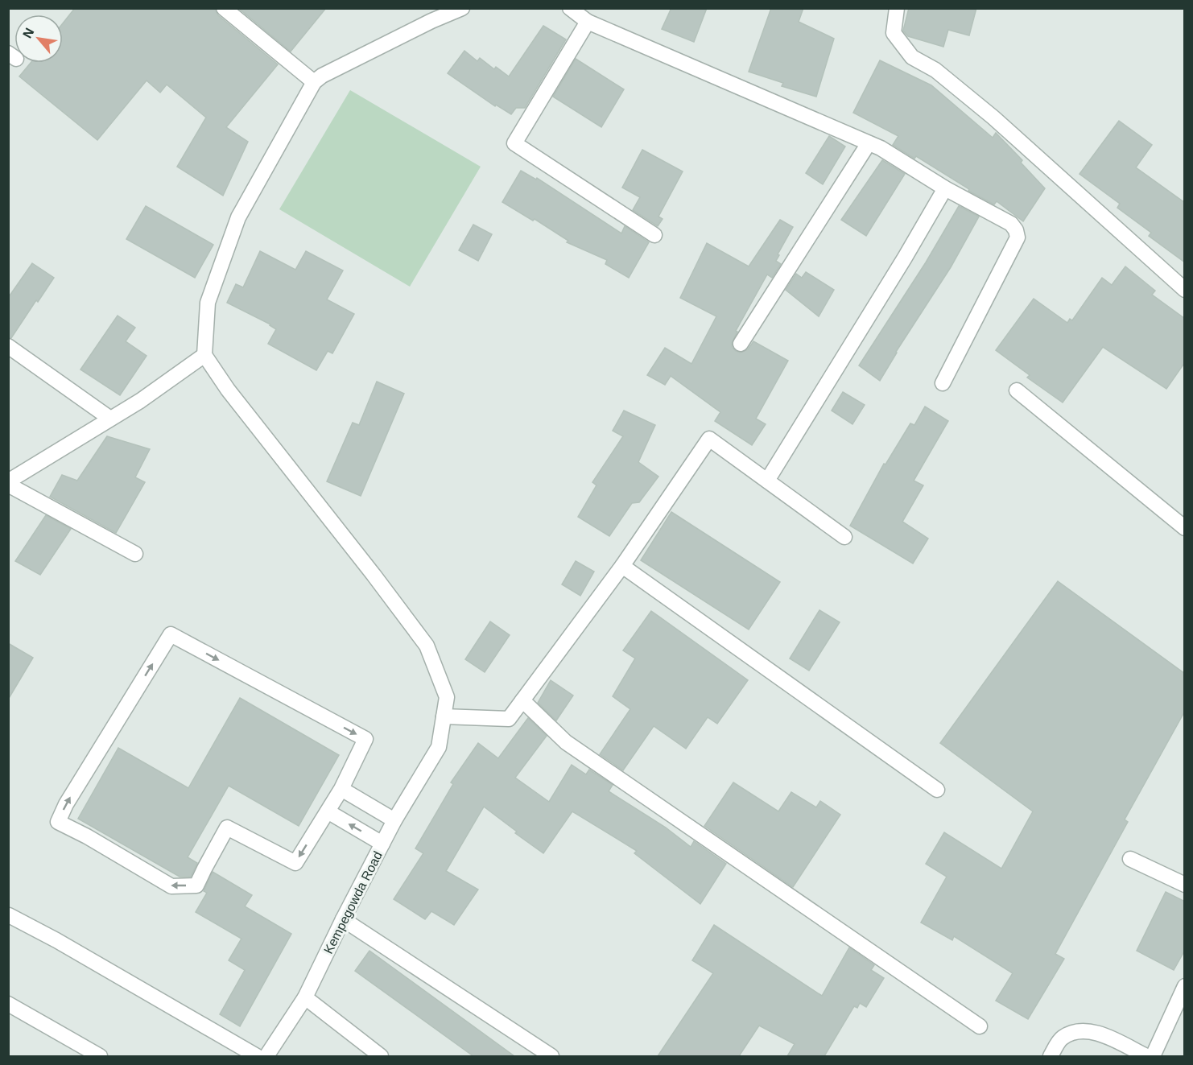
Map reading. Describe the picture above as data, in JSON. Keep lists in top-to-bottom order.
{
  "streets": {
    "street": ["Kempegowda Road"]
  },
  "north": "top left"
}
